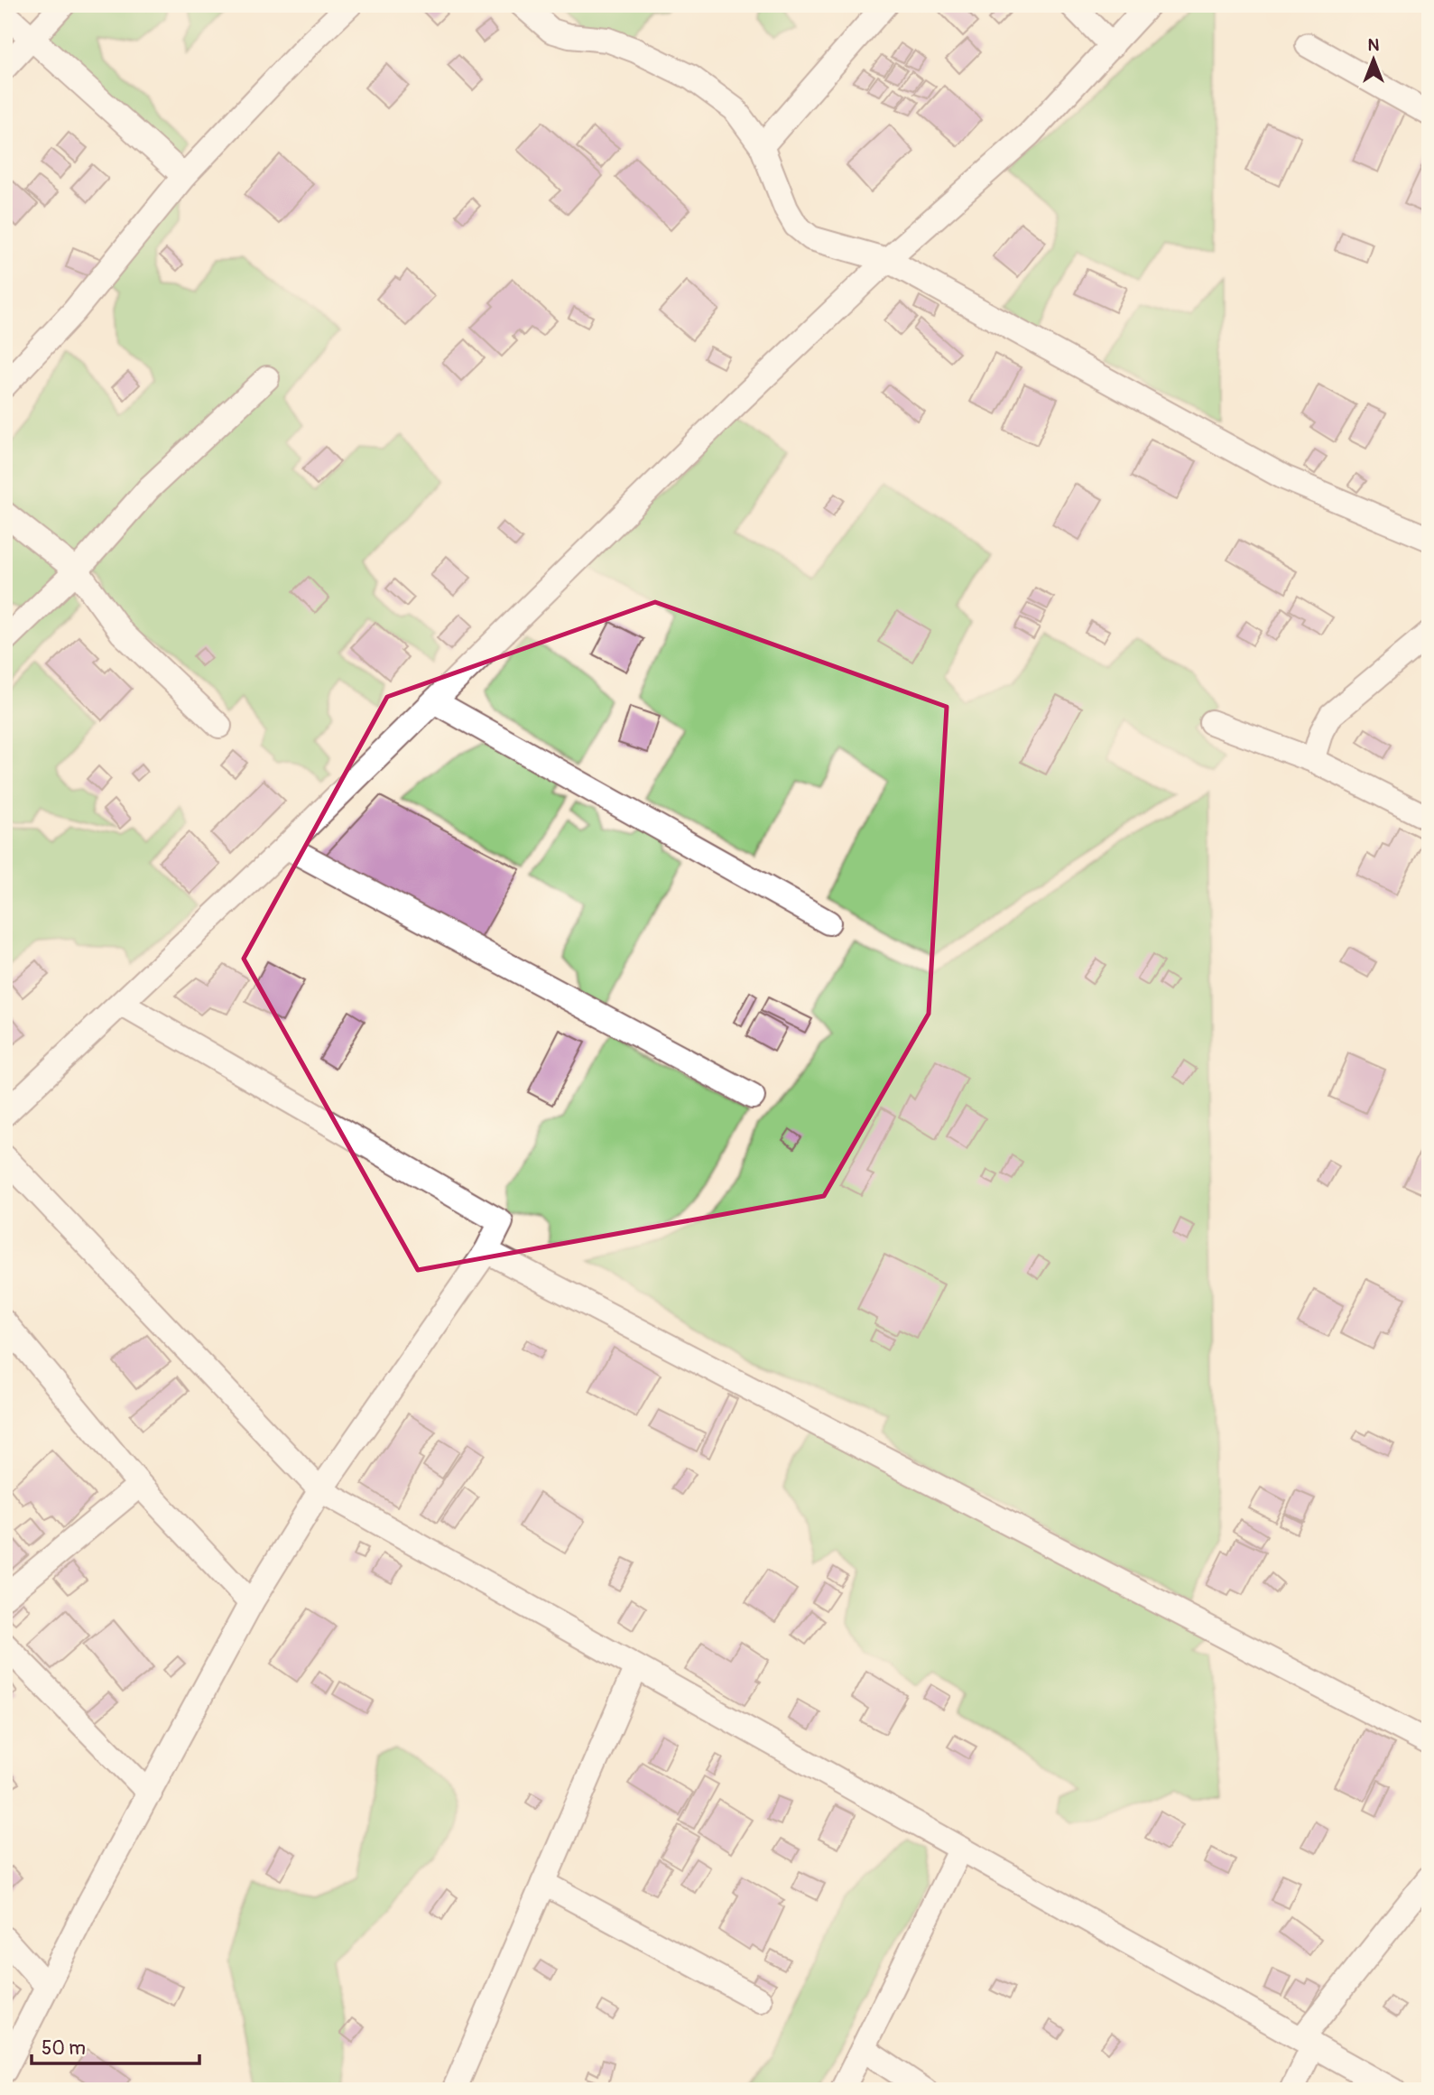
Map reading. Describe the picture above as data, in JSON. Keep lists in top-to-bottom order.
{
  "scale_bar": "50 m",
  "north": "top"
}
